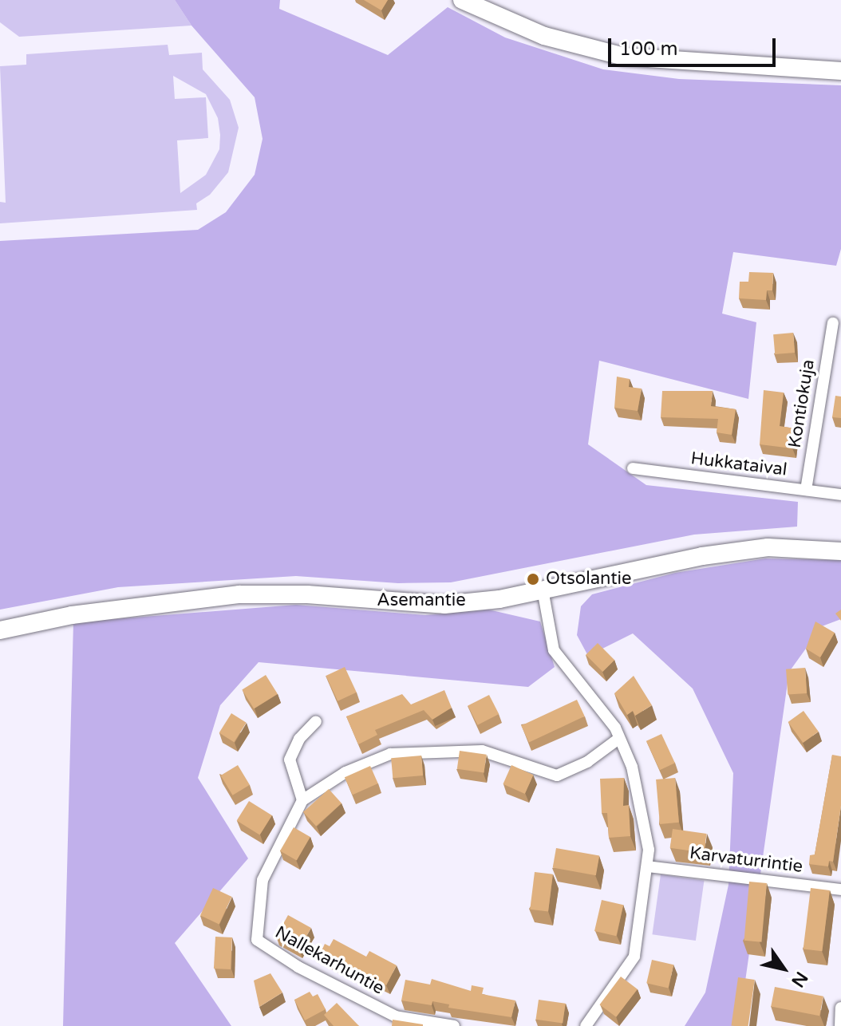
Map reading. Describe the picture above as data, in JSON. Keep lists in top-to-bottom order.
{
  "streets": {
    "main road": ["Asemantie"],
    "street": [
      "Kontiokuja",
      "Hukkataival",
      "Karvaturrintie",
      "Nallekarhuntie"
    ]
  },
  "crossings": [
    ["Kontiokuja", "Hukkataival"]
  ],
  "places": ["Otsolantie"],
  "scale_bar": "100 m",
  "north": "bottom right"
}
